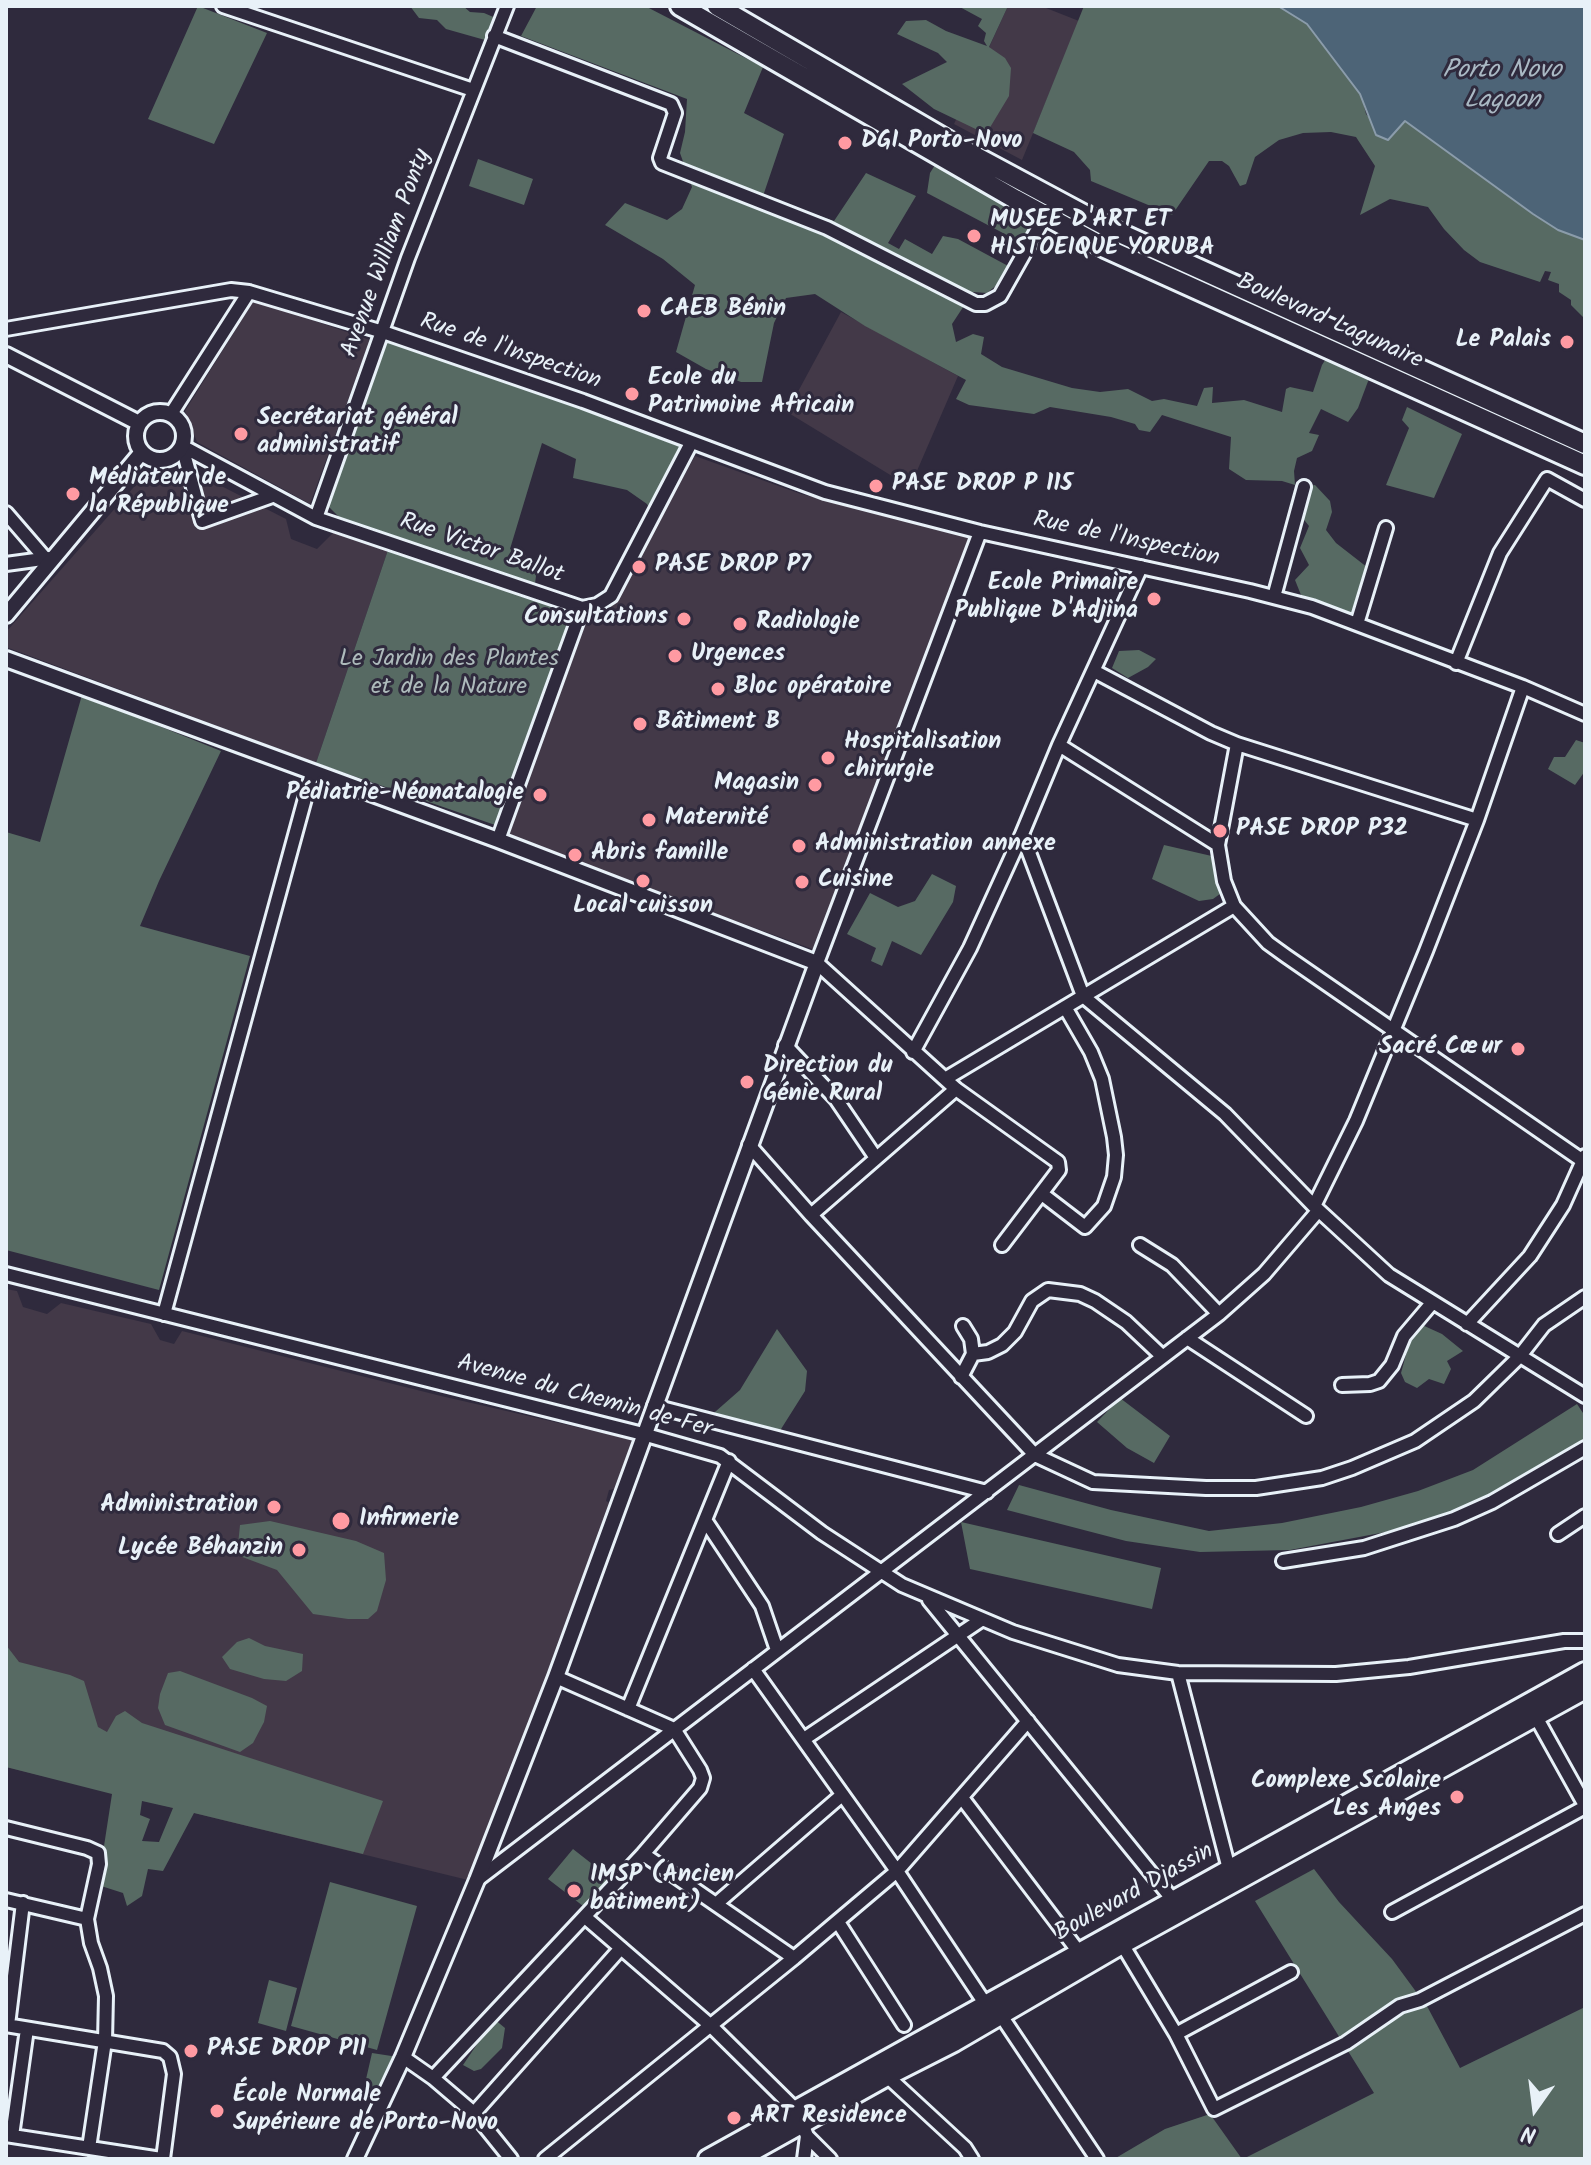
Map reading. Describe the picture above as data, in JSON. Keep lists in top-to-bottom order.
{
  "streets": {
    "highway": ["Boulevard Lagunaire", "Boulevard Djassin"],
    "street": [
      "Avenue William Ponty",
      "Rue de l'Inspection",
      "Rue Victor Ballot",
      "Avenue du Chemin de Fer"
    ]
  },
  "crossings": [
    ["Avenue William Ponty", "Rue de l'Inspection"],
    ["Avenue William Ponty", "Rue Victor Ballot"],
    ["Rue de l'Inspection", "Rue Victor Ballot"]
  ],
  "water": ["Porto Novo Lagoon"],
  "parks": ["Le Jardin des Plantes et de la Nature"],
  "places": [
    "DGI Porto-Novo",
    "MUSEE D'ART ET HISTOEIQUE YORUBA",
    "CAEB Bénin",
    "Le Palais",
    "Ecole du Patrimoine Africain",
    "Secrétariat général administratif",
    "PASE DROP P 115",
    "Médiateur de la République",
    "PASE DROP P7",
    "Ecole Primaire Publique D'Adjina",
    "Consultations",
    "Radiologie",
    "Urgences",
    "Bloc opératoire",
    "Bâtiment B",
    "Hospitalisation chirurgie",
    "Magasin",
    "Pédiatrie-Néonatalogie",
    "Maternité",
    "PASE DROP P32",
    "Administration annexe",
    "Abris famille",
    "Local cuisson",
    "Cuisine",
    "Sacré Cœur",
    "Direction du Génie Rural",
    "Administration",
    "Infirmerie",
    "Lycée Béhanzin",
    "Complexe Scolaire Les Anges",
    "IMSP (Ancien bâtiment)",
    "PASE DROP P11",
    "École Normale Supérieure de Porto-Novo",
    "ART Residence"
  ],
  "north": "bottom"
}
